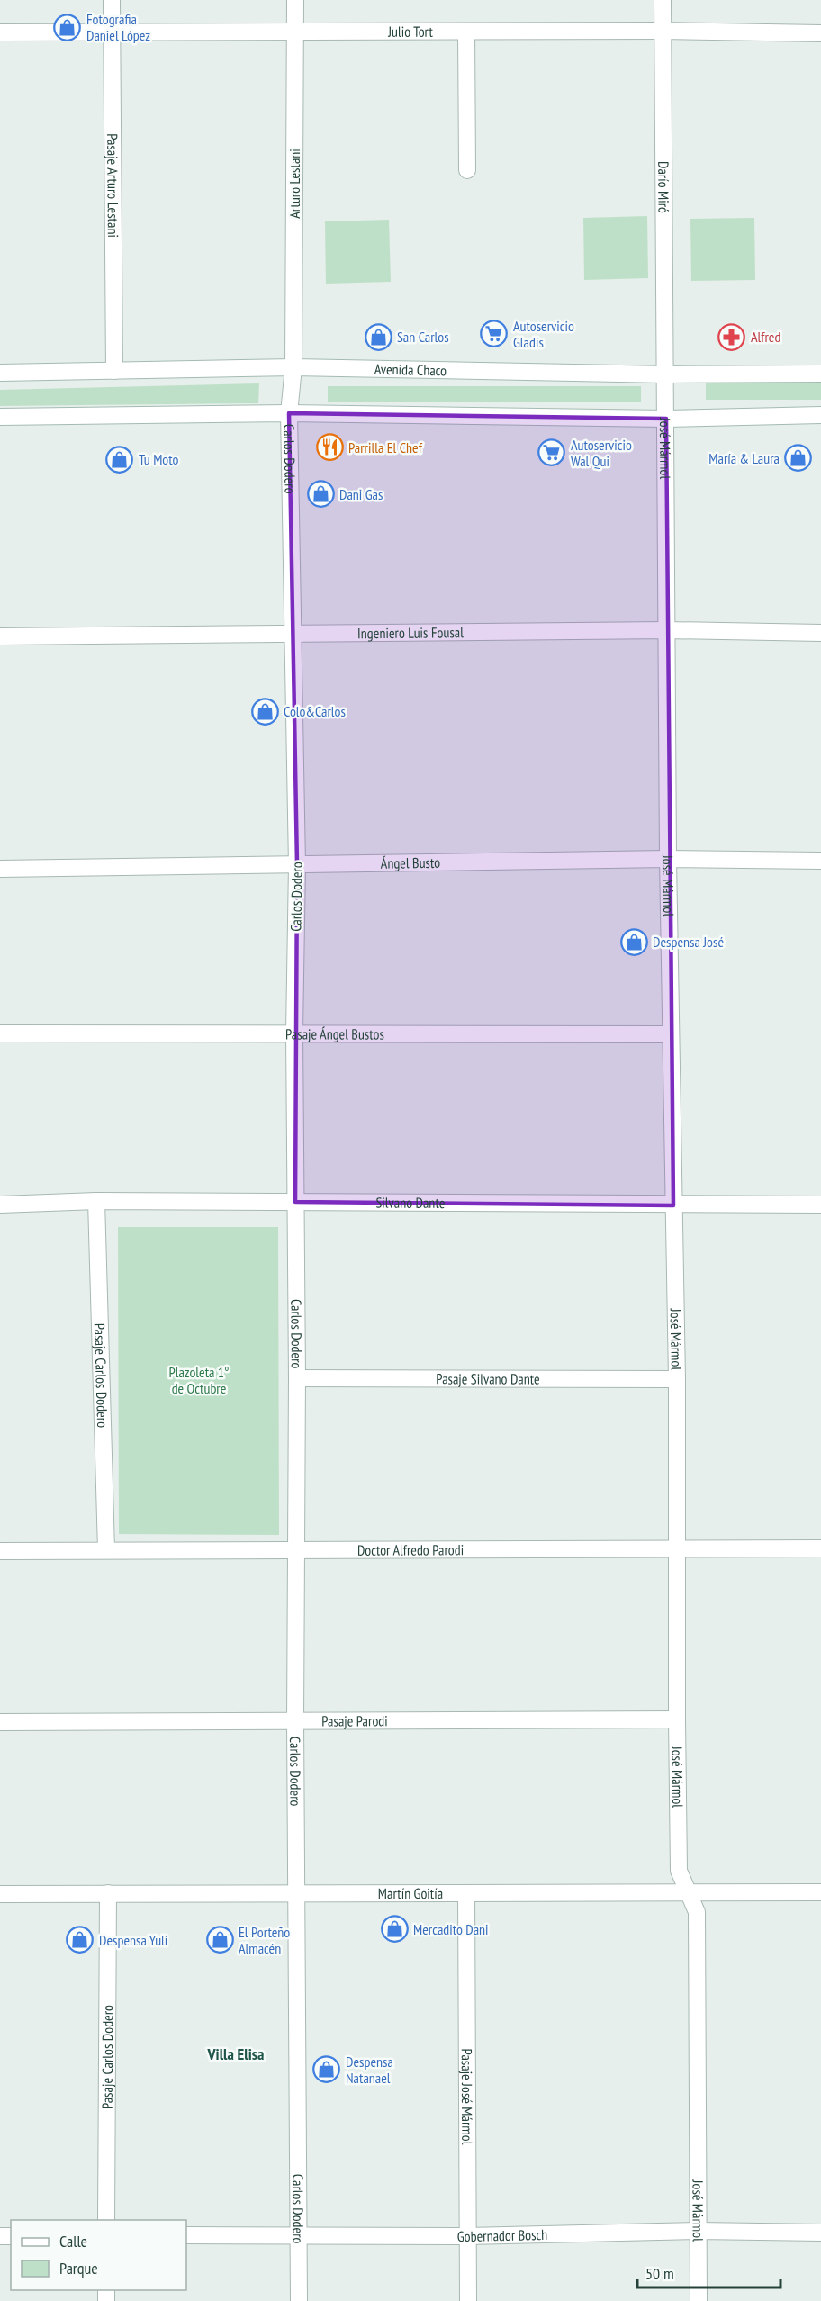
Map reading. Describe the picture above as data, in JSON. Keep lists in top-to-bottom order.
{
  "streets": {
    "street": [
      "Julio Tort",
      "Arturo Lestani",
      "Pasaje Arturo Lestani",
      "Darío Miró",
      "Avenida Chaco",
      "José Mármol",
      "Carlos Dodero",
      "Ingeniero Luis Fousal",
      "Ángel Busto",
      "Pasaje Ángel Bustos",
      "Silvano Dante",
      "Pasaje Carlos Dodero",
      "Pasaje Silvano Dante",
      "Doctor Alfredo Parodi",
      "Pasaje Parodi",
      "Martín Goitía",
      "Pasaje José Mármol",
      "Gobernador Bosch"
    ]
  },
  "crossings": [
    ["Julio Tort", "Arturo Lestani"],
    ["Julio Tort", "Pasaje Arturo Lestani"],
    ["Julio Tort", "Darío Miró"],
    ["Arturo Lestani", "Avenida Chaco"],
    ["Arturo Lestani", "Carlos Dodero"],
    ["Pasaje Arturo Lestani", "Avenida Chaco"],
    ["Darío Miró", "Avenida Chaco"],
    ["Darío Miró", "José Mármol"],
    ["Avenida Chaco", "José Mármol"],
    ["Avenida Chaco", "Carlos Dodero"],
    ["José Mármol", "Ingeniero Luis Fousal"],
    ["José Mármol", "Ángel Busto"],
    ["José Mármol", "Pasaje Ángel Bustos"],
    ["José Mármol", "Silvano Dante"],
    ["José Mármol", "Pasaje Silvano Dante"],
    ["José Mármol", "Doctor Alfredo Parodi"],
    ["José Mármol", "Pasaje Parodi"],
    ["José Mármol", "Martín Goitía"],
    ["José Mármol", "Gobernador Bosch"],
    ["Carlos Dodero", "Ingeniero Luis Fousal"],
    ["Carlos Dodero", "Ángel Busto"],
    ["Carlos Dodero", "Pasaje Ángel Bustos"],
    ["Carlos Dodero", "Silvano Dante"],
    ["Carlos Dodero", "Pasaje Silvano Dante"],
    ["Carlos Dodero", "Doctor Alfredo Parodi"],
    ["Carlos Dodero", "Pasaje Parodi"],
    ["Carlos Dodero", "Martín Goitía"],
    ["Carlos Dodero", "Gobernador Bosch"],
    ["Silvano Dante", "Pasaje Carlos Dodero"],
    ["Pasaje Carlos Dodero", "Doctor Alfredo Parodi"],
    ["Pasaje Carlos Dodero", "Martín Goitía"],
    ["Martín Goitía", "Pasaje José Mármol"],
    ["Pasaje José Mármol", "Gobernador Bosch"]
  ],
  "districts": ["Villa Elisa"],
  "parks": ["Plazoleta 1° de Octubre"],
  "places": {
    "shop": [
      "Fotografia Daniel López",
      "San Carlos",
      "María & Laura",
      "Tu Moto",
      "Dani Gas",
      "Colo&Carlos",
      "Despensa José",
      "Mercadito Dani",
      "Despensa Yuli",
      "El Porteño Almacén",
      "Despensa Natanael"
    ],
    "supermarket": ["Autoservicio Gladis", "Autoservicio Wal Qui"],
    "pharmacy": ["Alfred"],
    "restaurant": ["Parrilla El Chef"]
  },
  "legend": ["Calle", "Parque"],
  "scale_bar": "50 m"
}
